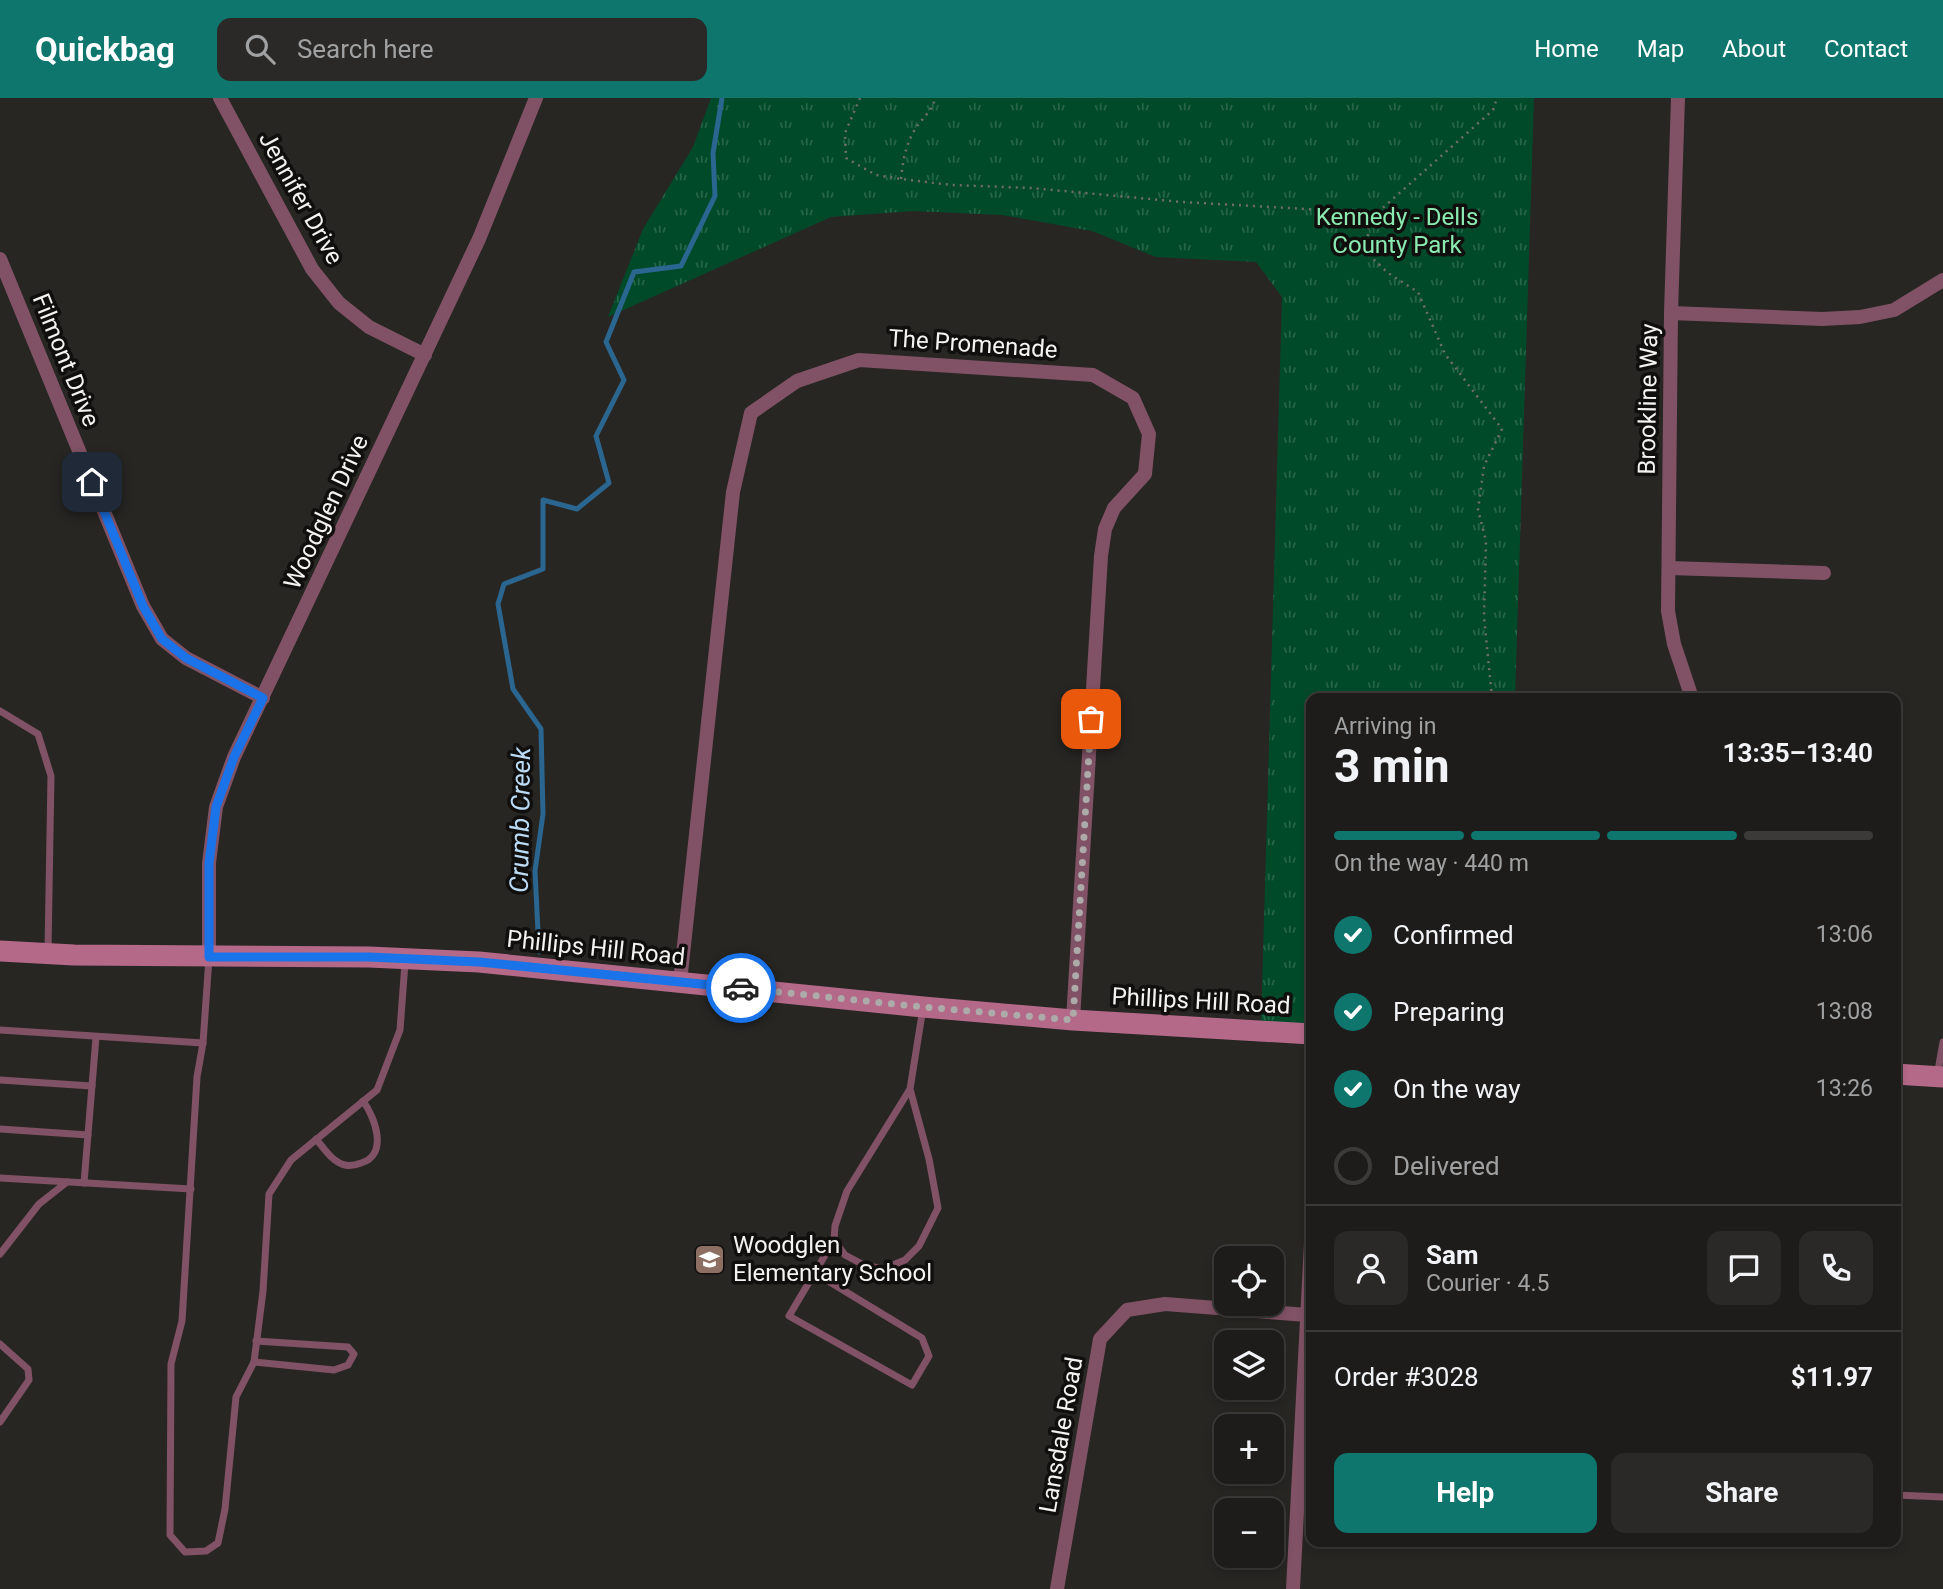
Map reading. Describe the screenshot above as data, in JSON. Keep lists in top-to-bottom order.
{
  "streets": {
    "street": [
      "Jennifer Drive",
      "The Promenade",
      "Filmont Drive",
      "Brookline Way",
      "Woodglen Drive",
      "Phillips Hill Road",
      "Lansdale Road"
    ]
  },
  "crossings": [
    ["Jennifer Drive", "Woodglen Drive"],
    ["The Promenade", "Phillips Hill Road"],
    ["Filmont Drive", "Woodglen Drive"],
    ["Woodglen Drive", "Phillips Hill Road"]
  ],
  "water": ["Crumb Creek"],
  "parks": ["Kennedy - Dells County Park"],
  "places": {
    "school or university": ["Woodglen Elementary School"]
  },
  "page": {
    "header": "Quickbag",
    "search": "Search here",
    "nav": [
      "Home",
      "Map",
      "About",
      "Contact"
    ],
    "heading": ["3 min", "Arriving in", "13:35–13:40"],
    "panel": [
      "Sam",
      "Courier · 4.5",
      "Order #3028",
      "$11.97"
    ],
    "bar": "On the way · 440 m",
    "list": [
      ["Confirmed", "13:06"],
      ["Preparing", "13:08"],
      ["On the way", "13:26"],
      "Delivered"
    ],
    "map_buttons": ["+", "−"],
    "buttons": ["Help", "Share"]
  }
}
